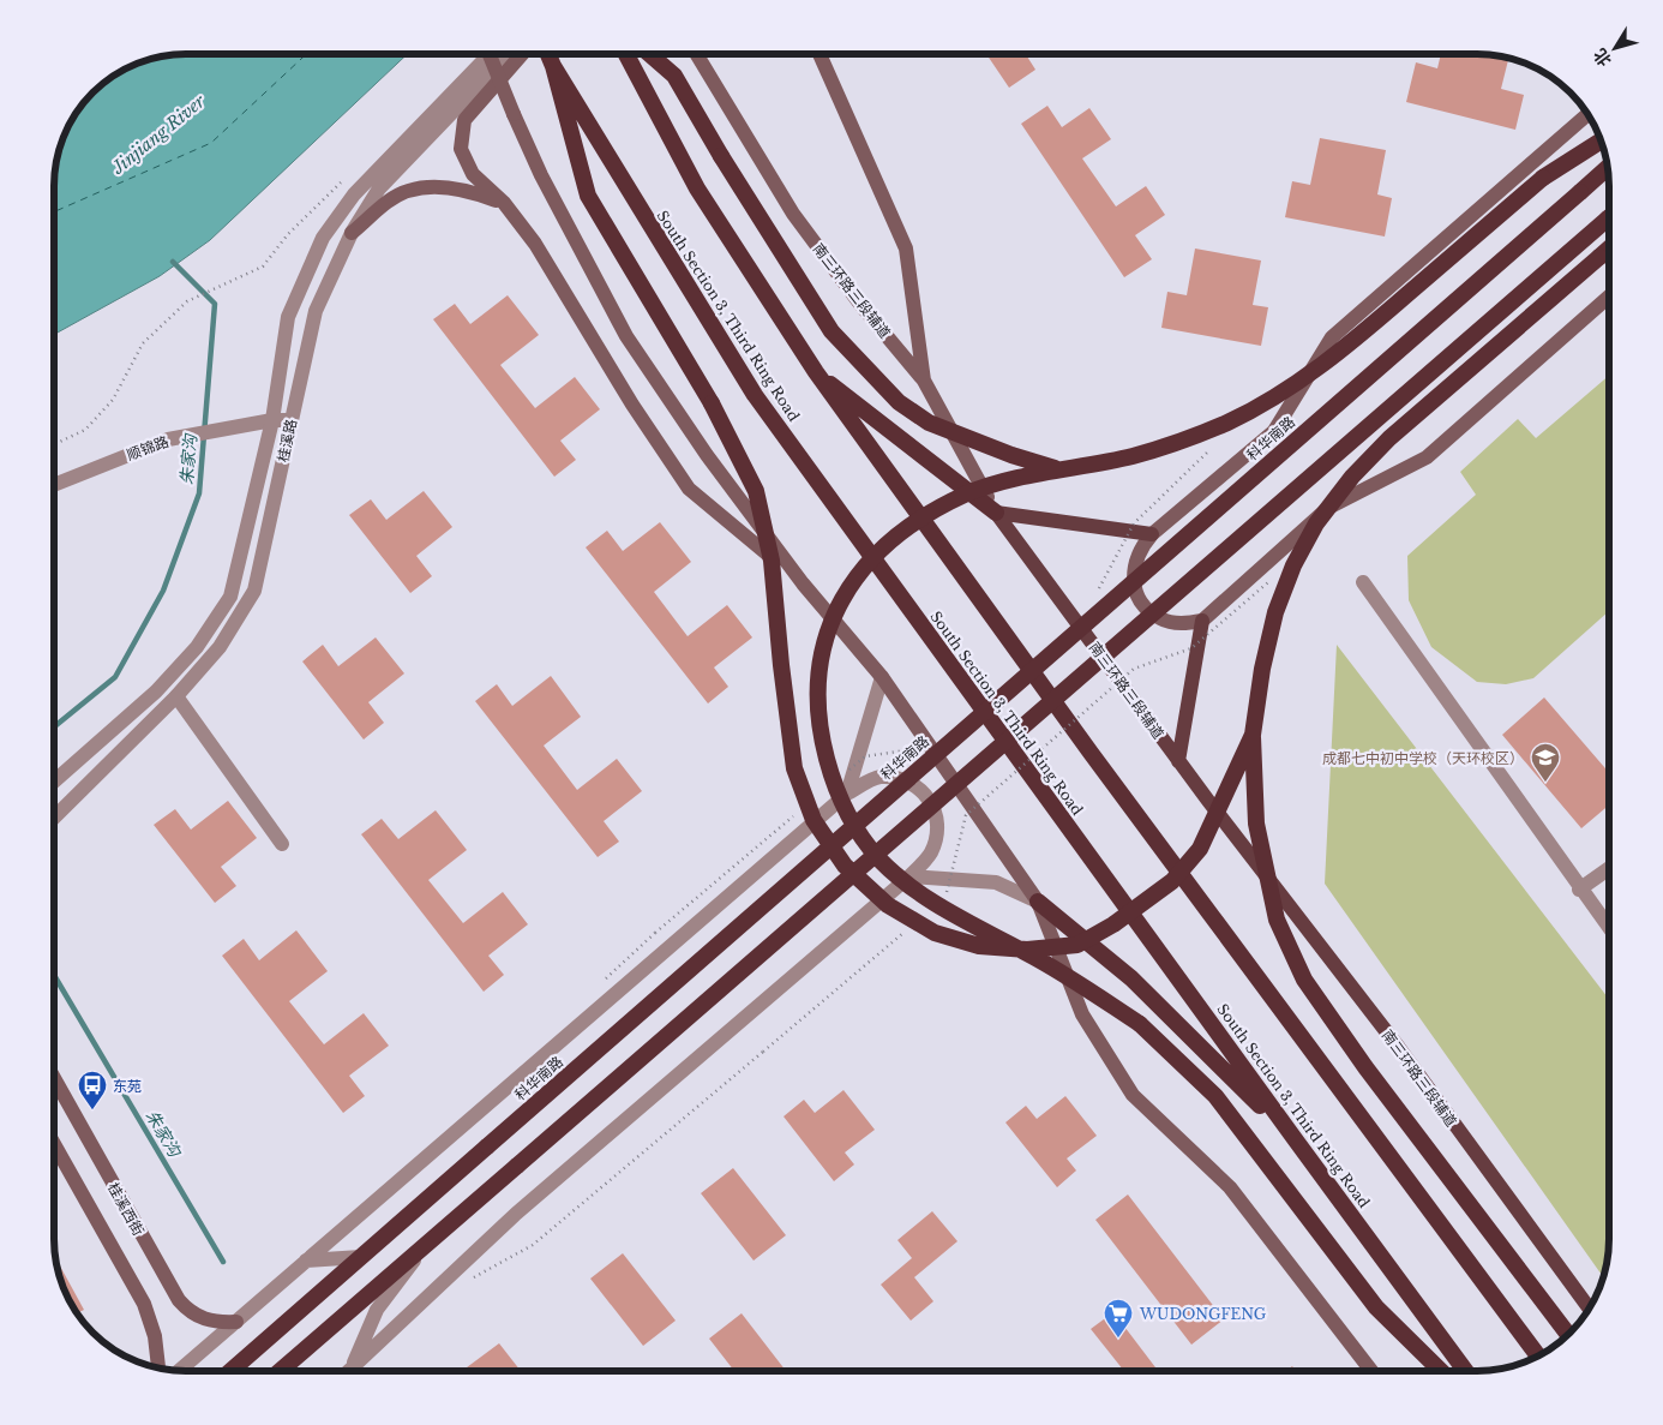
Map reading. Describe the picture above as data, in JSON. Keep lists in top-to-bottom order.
{
  "streets": {
    "highway": ["South Section 3, Third Ring Road", "科华南路"],
    "main road": ["南三环路三段辅道", "桂溪西街"],
    "street": ["桂溪路", "顺锦路"]
  },
  "crossings": [
    ["桂溪路", "顺锦路"]
  ],
  "water": ["Jinjiang River", "朱家沟"],
  "places": {
    "school or university": ["成都七中初中学校（天环校区）"],
    "bus stop": ["东苑"],
    "supermarket": ["WUDONGFENG"]
  },
  "north": "bottom left"
}
